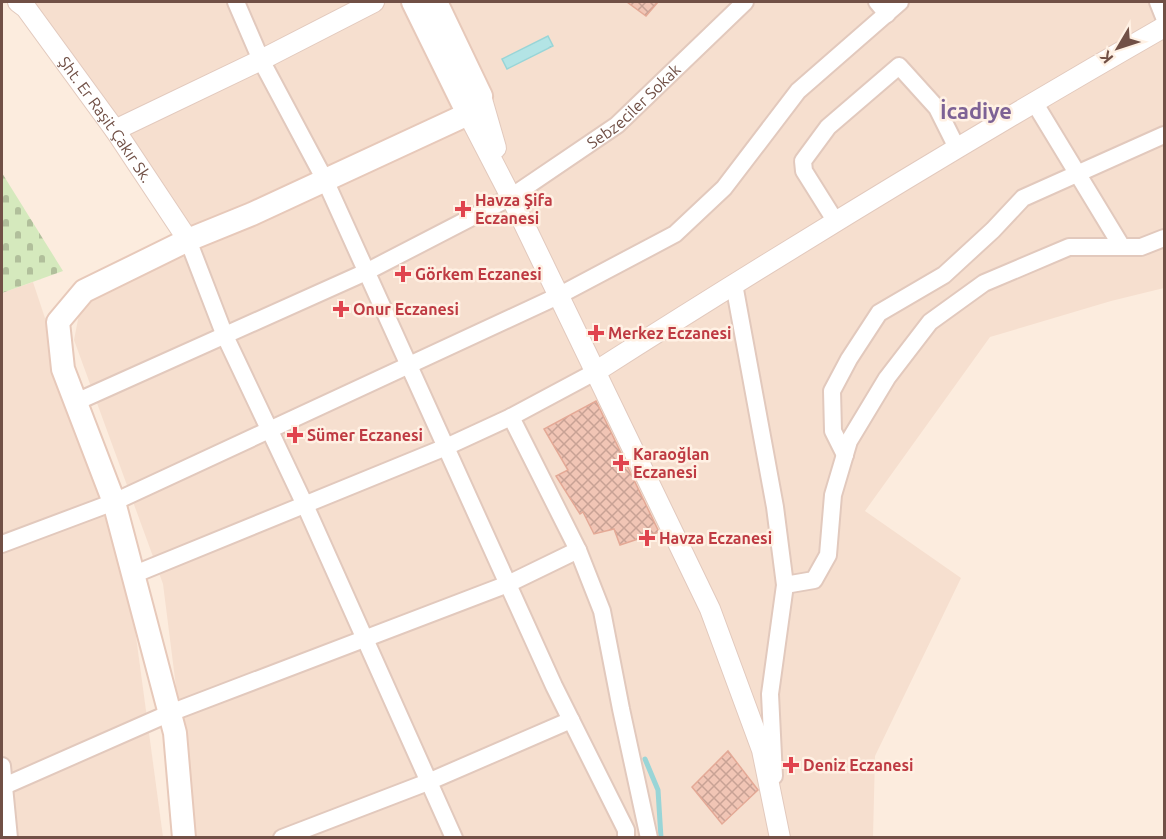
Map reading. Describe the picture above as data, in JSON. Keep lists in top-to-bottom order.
{
  "streets": {
    "street": ["Sebzeciler Sokak", "Şht. Er Raşit Çakır Sk."]
  },
  "districts": ["İcadiye"],
  "places": {
    "health": [
      "Havza Şifa Eczanesi",
      "Görkem Eczanesi",
      "Onur Eczanesi",
      "Merkez Eczanesi",
      "Sümer Eczanesi",
      "Karaoğlan Eczanesi",
      "Havza Eczanesi",
      "Deniz Eczanesi"
    ]
  },
  "north": "bottom left"
}
